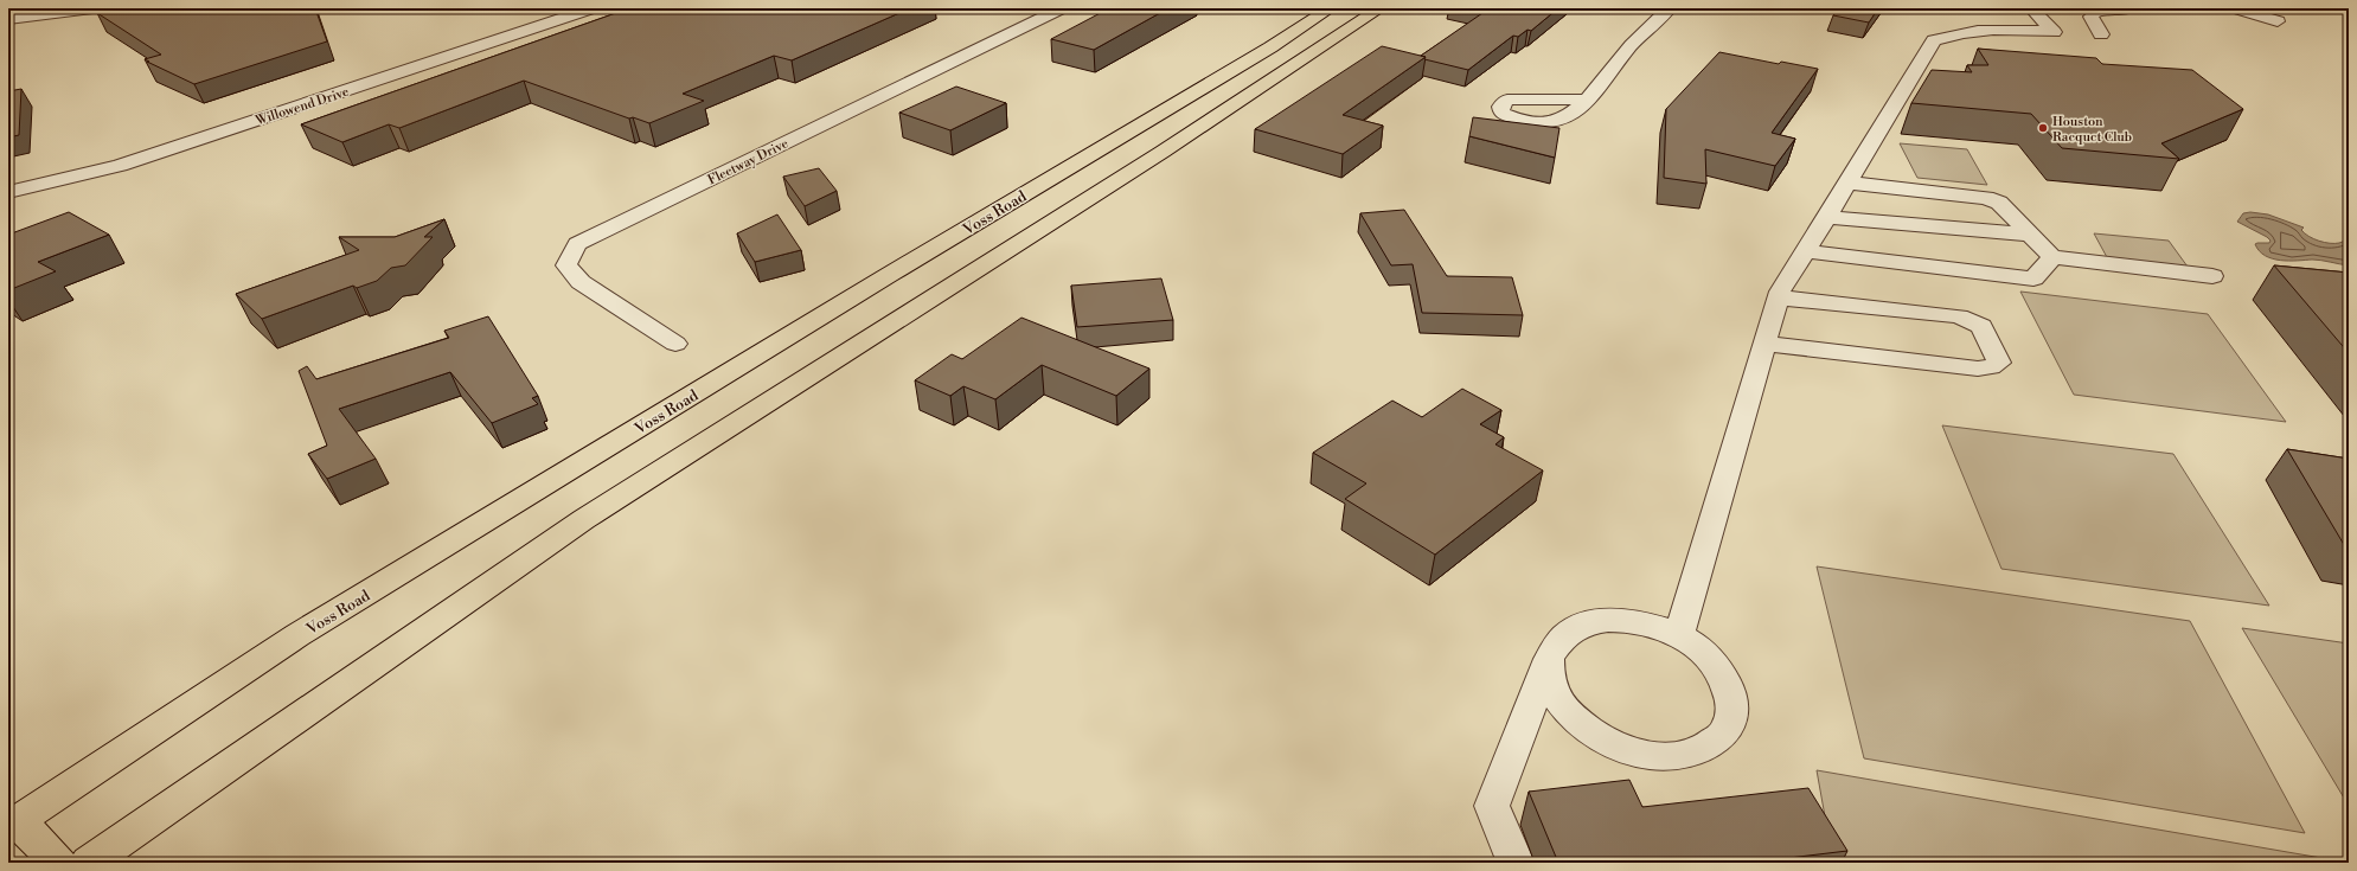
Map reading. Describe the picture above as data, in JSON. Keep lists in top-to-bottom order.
{
  "streets": {
    "main road": ["Voss Road"],
    "street": ["Willowend Drive", "Fleetway Drive"]
  },
  "places": ["Houston Racquet Club"]
}
